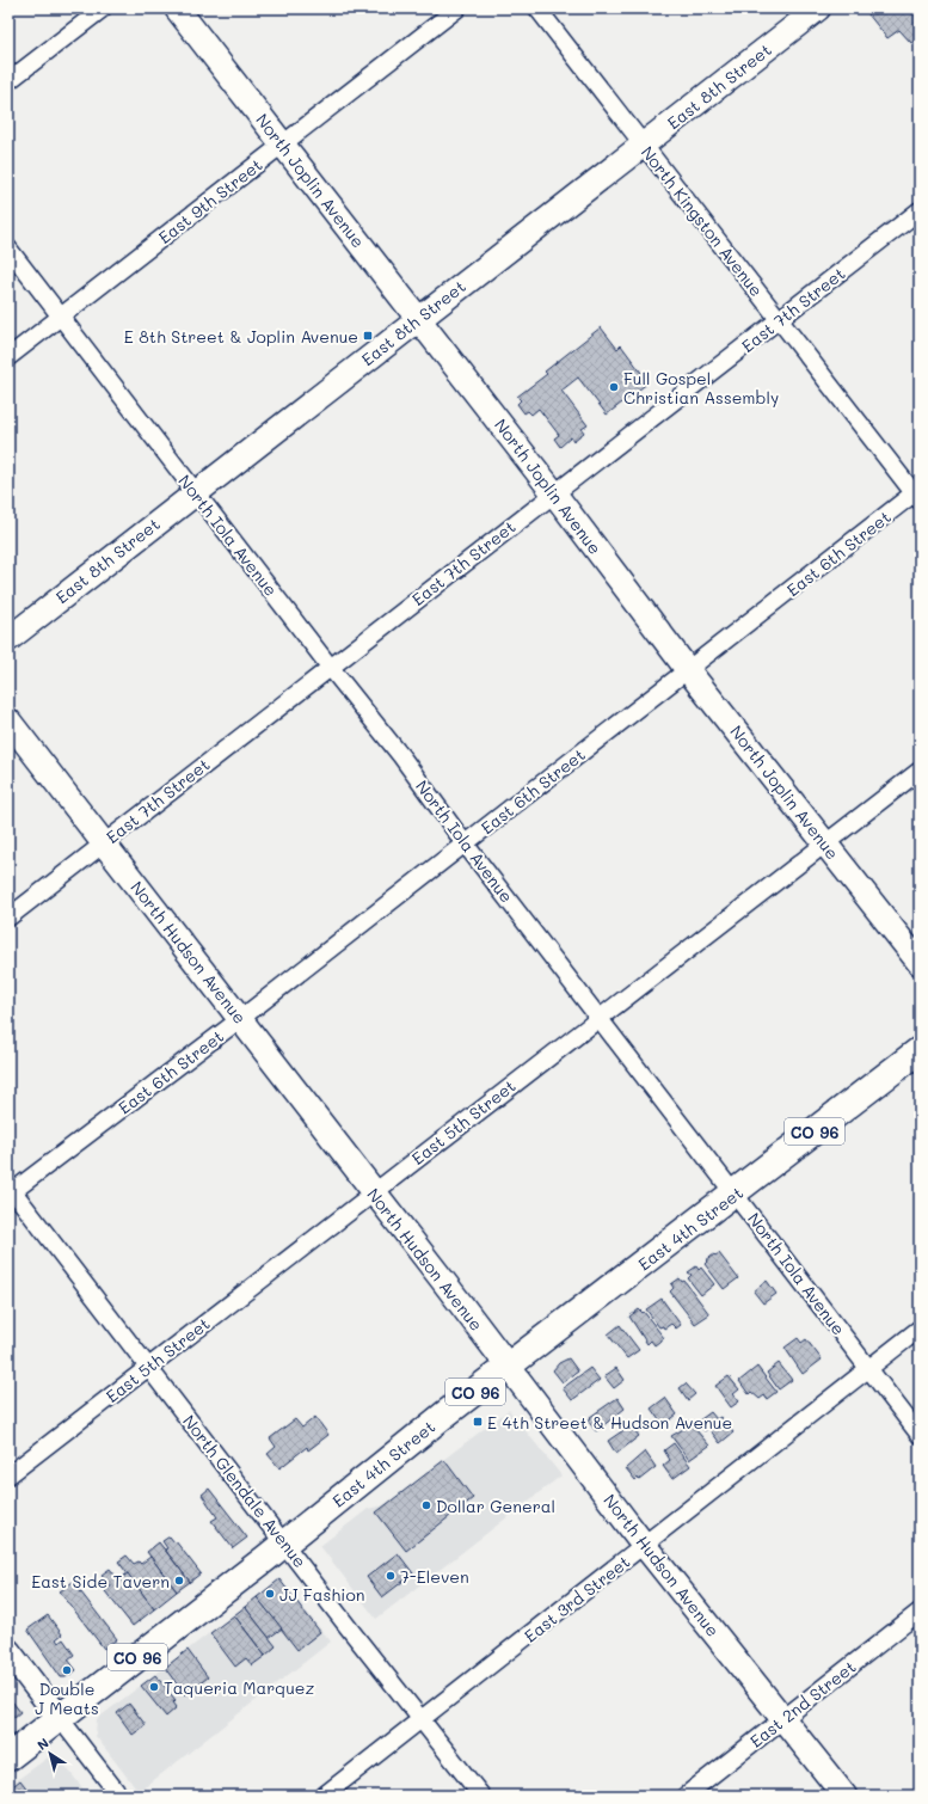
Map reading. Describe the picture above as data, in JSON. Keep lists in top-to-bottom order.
{
  "streets": {
    "main road": ["CO 96", "East 4th Street"],
    "street": [
      "East 8th Street",
      "North Joplin Avenue",
      "East 9th Street",
      "North Kingston Avenue",
      "East 7th Street",
      "North Iola Avenue",
      "East 6th Street",
      "North Hudson Avenue",
      "East 5th Street",
      "North Glendale Avenue",
      "East 3rd Street",
      "East 2nd Street"
    ]
  },
  "crossings": [
    ["East 8th Street", "North Joplin Avenue"],
    ["East 8th Street", "North Kingston Avenue"],
    ["East 8th Street", "North Iola Avenue"],
    ["North Joplin Avenue", "East 9th Street"],
    ["North Joplin Avenue", "East 7th Street"],
    ["North Joplin Avenue", "East 6th Street"],
    ["North Joplin Avenue", "East 5th Street"],
    ["East 9th Street", "North Iola Avenue"],
    ["North Kingston Avenue", "East 7th Street"],
    ["North Kingston Avenue", "East 6th Street"],
    ["East 7th Street", "North Iola Avenue"],
    ["East 7th Street", "North Hudson Avenue"],
    ["North Iola Avenue", "East 6th Street"],
    ["North Iola Avenue", "East 5th Street"],
    ["North Iola Avenue", "East 4th Street"],
    ["North Iola Avenue", "East 3rd Street"],
    ["East 6th Street", "North Hudson Avenue"],
    ["East 6th Street", "North Glendale Avenue"],
    ["North Hudson Avenue", "East 5th Street"],
    ["North Hudson Avenue", "East 4th Street"],
    ["North Hudson Avenue", "East 3rd Street"],
    ["North Hudson Avenue", "East 2nd Street"],
    ["East 5th Street", "North Glendale Avenue"],
    ["East 4th Street", "North Glendale Avenue"],
    ["North Glendale Avenue", "East 3rd Street"]
  ],
  "places": {
    "transit": ["E 8th Street & Joplin Avenue", "E 4th Street & Hudson Avenue"],
    "other": [
      "Full Gospel Christian Assembly",
      "Dollar General",
      "7-Eleven",
      "East Side Tavern",
      "JJ Fashion",
      "Double J Meats",
      "Taqueria Marquez"
    ]
  },
  "north": "top left"
}
